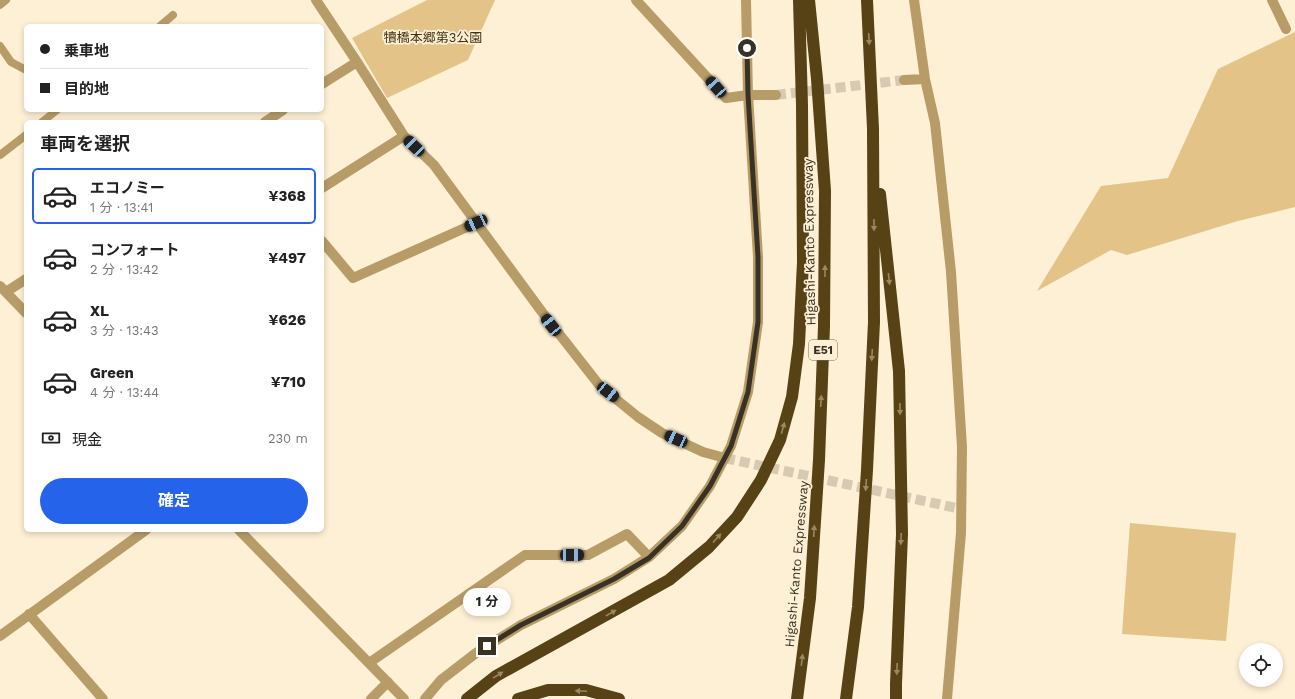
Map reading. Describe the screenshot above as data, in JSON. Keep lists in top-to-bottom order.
{
  "streets": {
    "highway": ["Higashi-Kanto Expressway", "E51"]
  },
  "parks": ["犢橋本郷第3公園"],
  "page": {
    "banner": ["乗車地", "目的地"],
    "heading": "車両を選択",
    "list": [
      {
        "name": "エコノミー",
        "note": "1 分 · 13:41",
        "value": "¥368"
      },
      {
        "name": "コンフォート",
        "note": "2 分 · 13:42",
        "value": "¥497"
      },
      {
        "name": "XL",
        "note": "3 分 · 13:43",
        "value": "¥626"
      },
      {
        "name": "Green",
        "note": "4 分 · 13:44",
        "value": "¥710"
      }
    ],
    "pay": ["現金", "230 m"],
    "buttons": "確定",
    "bubble": "1 分"
  }
}
